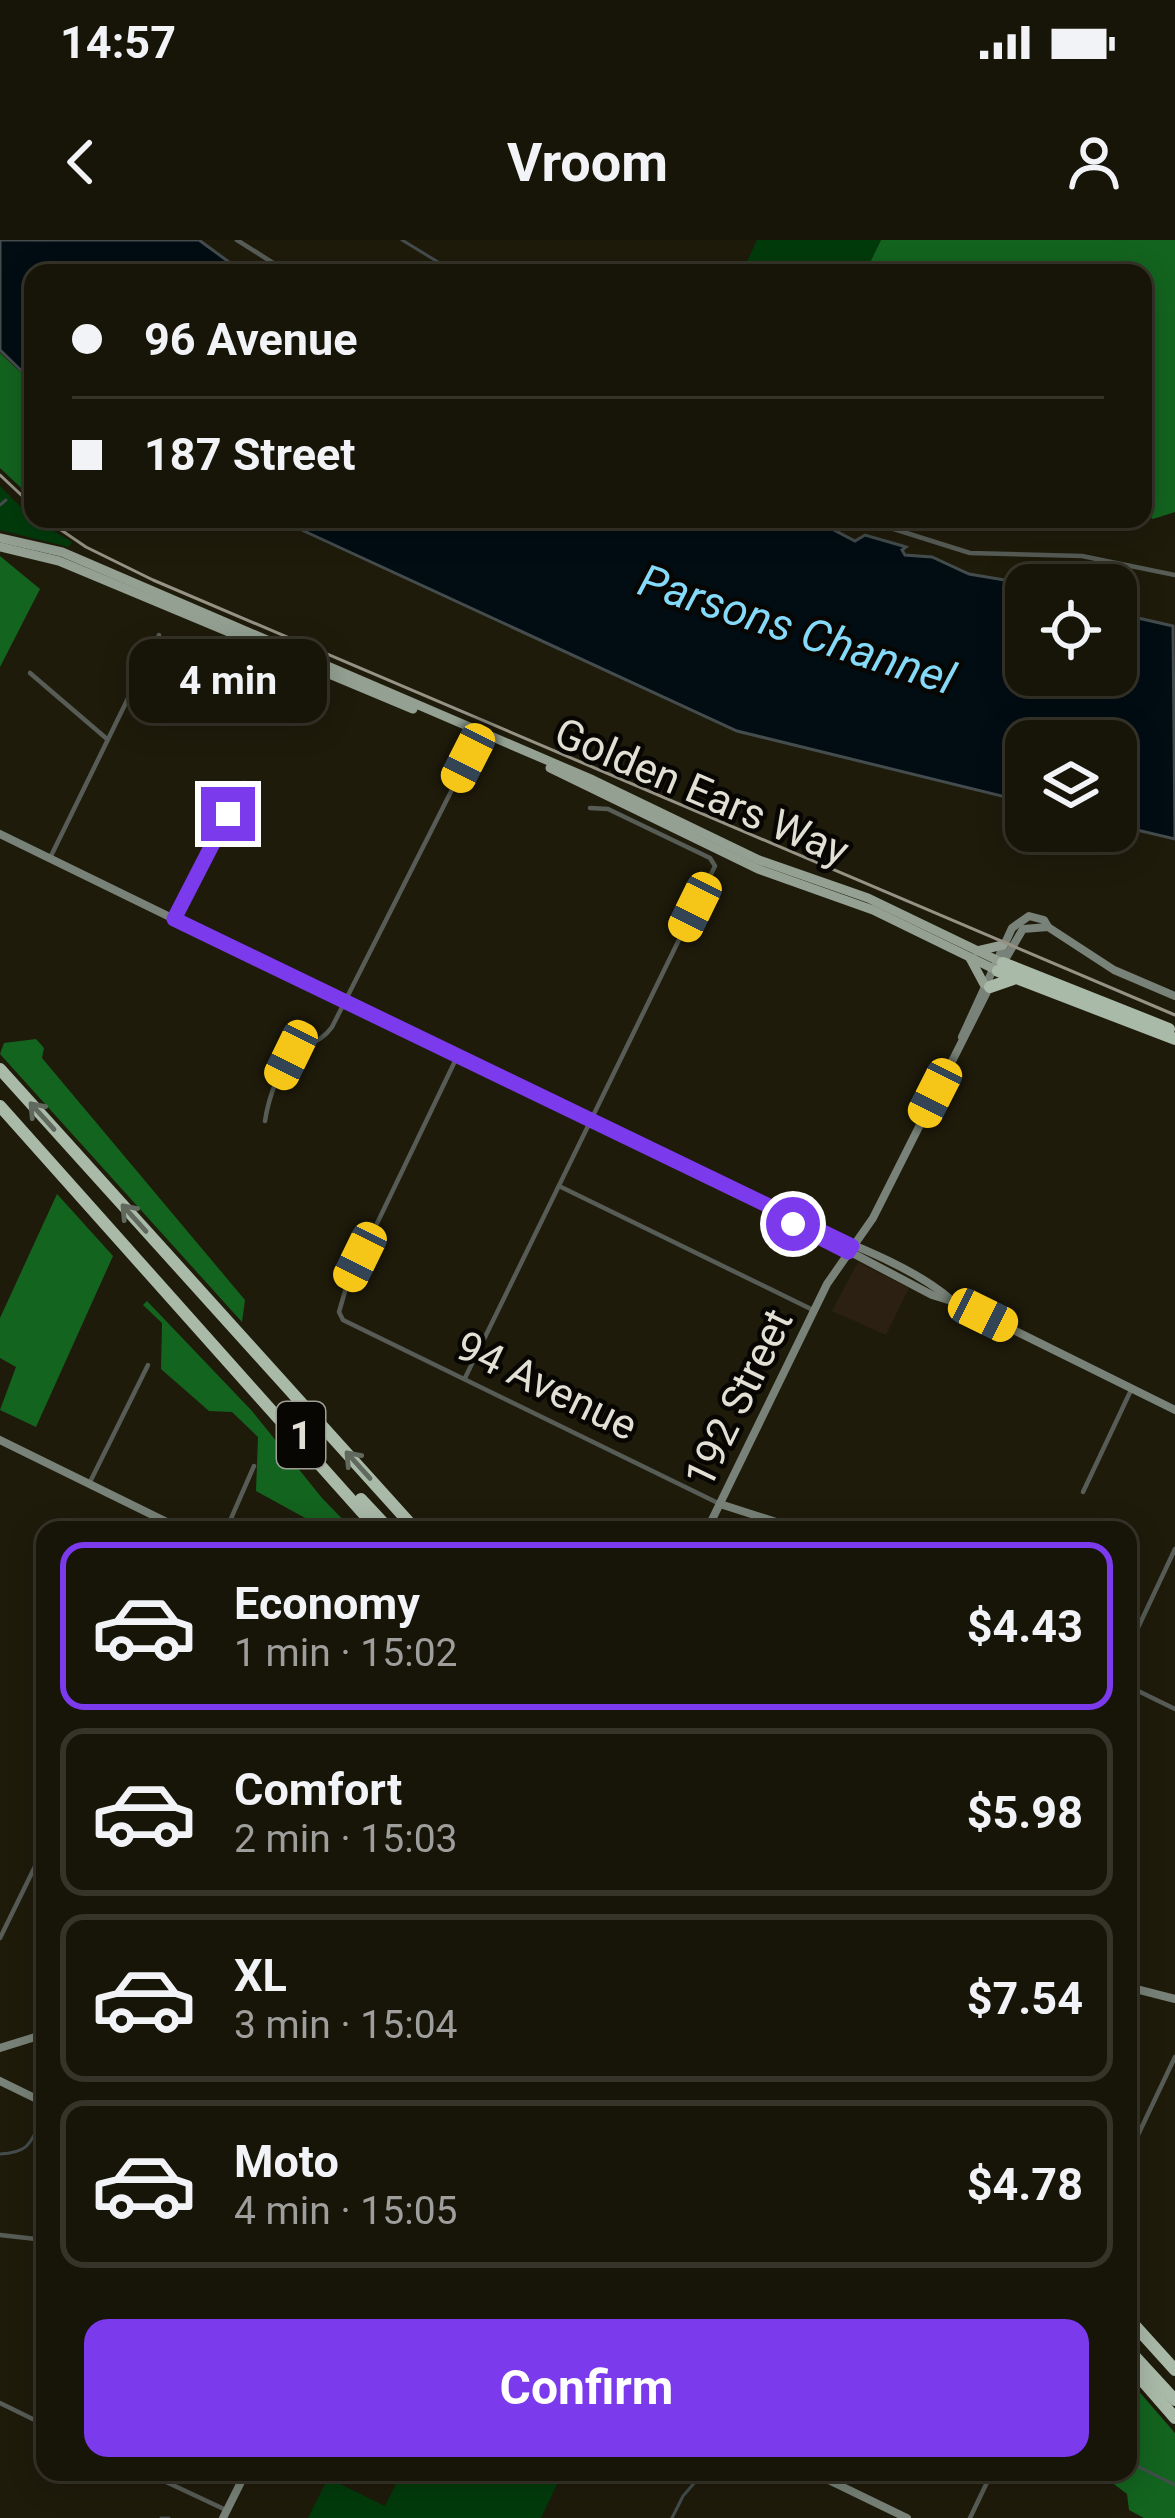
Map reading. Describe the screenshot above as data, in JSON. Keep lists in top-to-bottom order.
{
  "streets": {
    "highway": ["Golden Ears Way", "1"],
    "main road": ["94 Avenue", "192 Street"]
  },
  "crossings": [
    ["Golden Ears Way", "192 Street"],
    ["94 Avenue", "192 Street"]
  ],
  "water": ["Parsons Channel"],
  "page": {
    "status": "14:57",
    "header": "Vroom",
    "banner": ["96 Avenue", "187 Street"],
    "bubble": "4 min",
    "list": [
      {
        "name": "Economy",
        "note": "1 min · 15:02",
        "value": "$4.43"
      },
      {
        "name": "Comfort",
        "note": "2 min · 15:03",
        "value": "$5.98"
      },
      {
        "name": "XL",
        "note": "3 min · 15:04",
        "value": "$7.54"
      },
      {
        "name": "Moto",
        "note": "4 min · 15:05",
        "value": "$4.78"
      }
    ],
    "buttons": "Confirm"
  }
}
